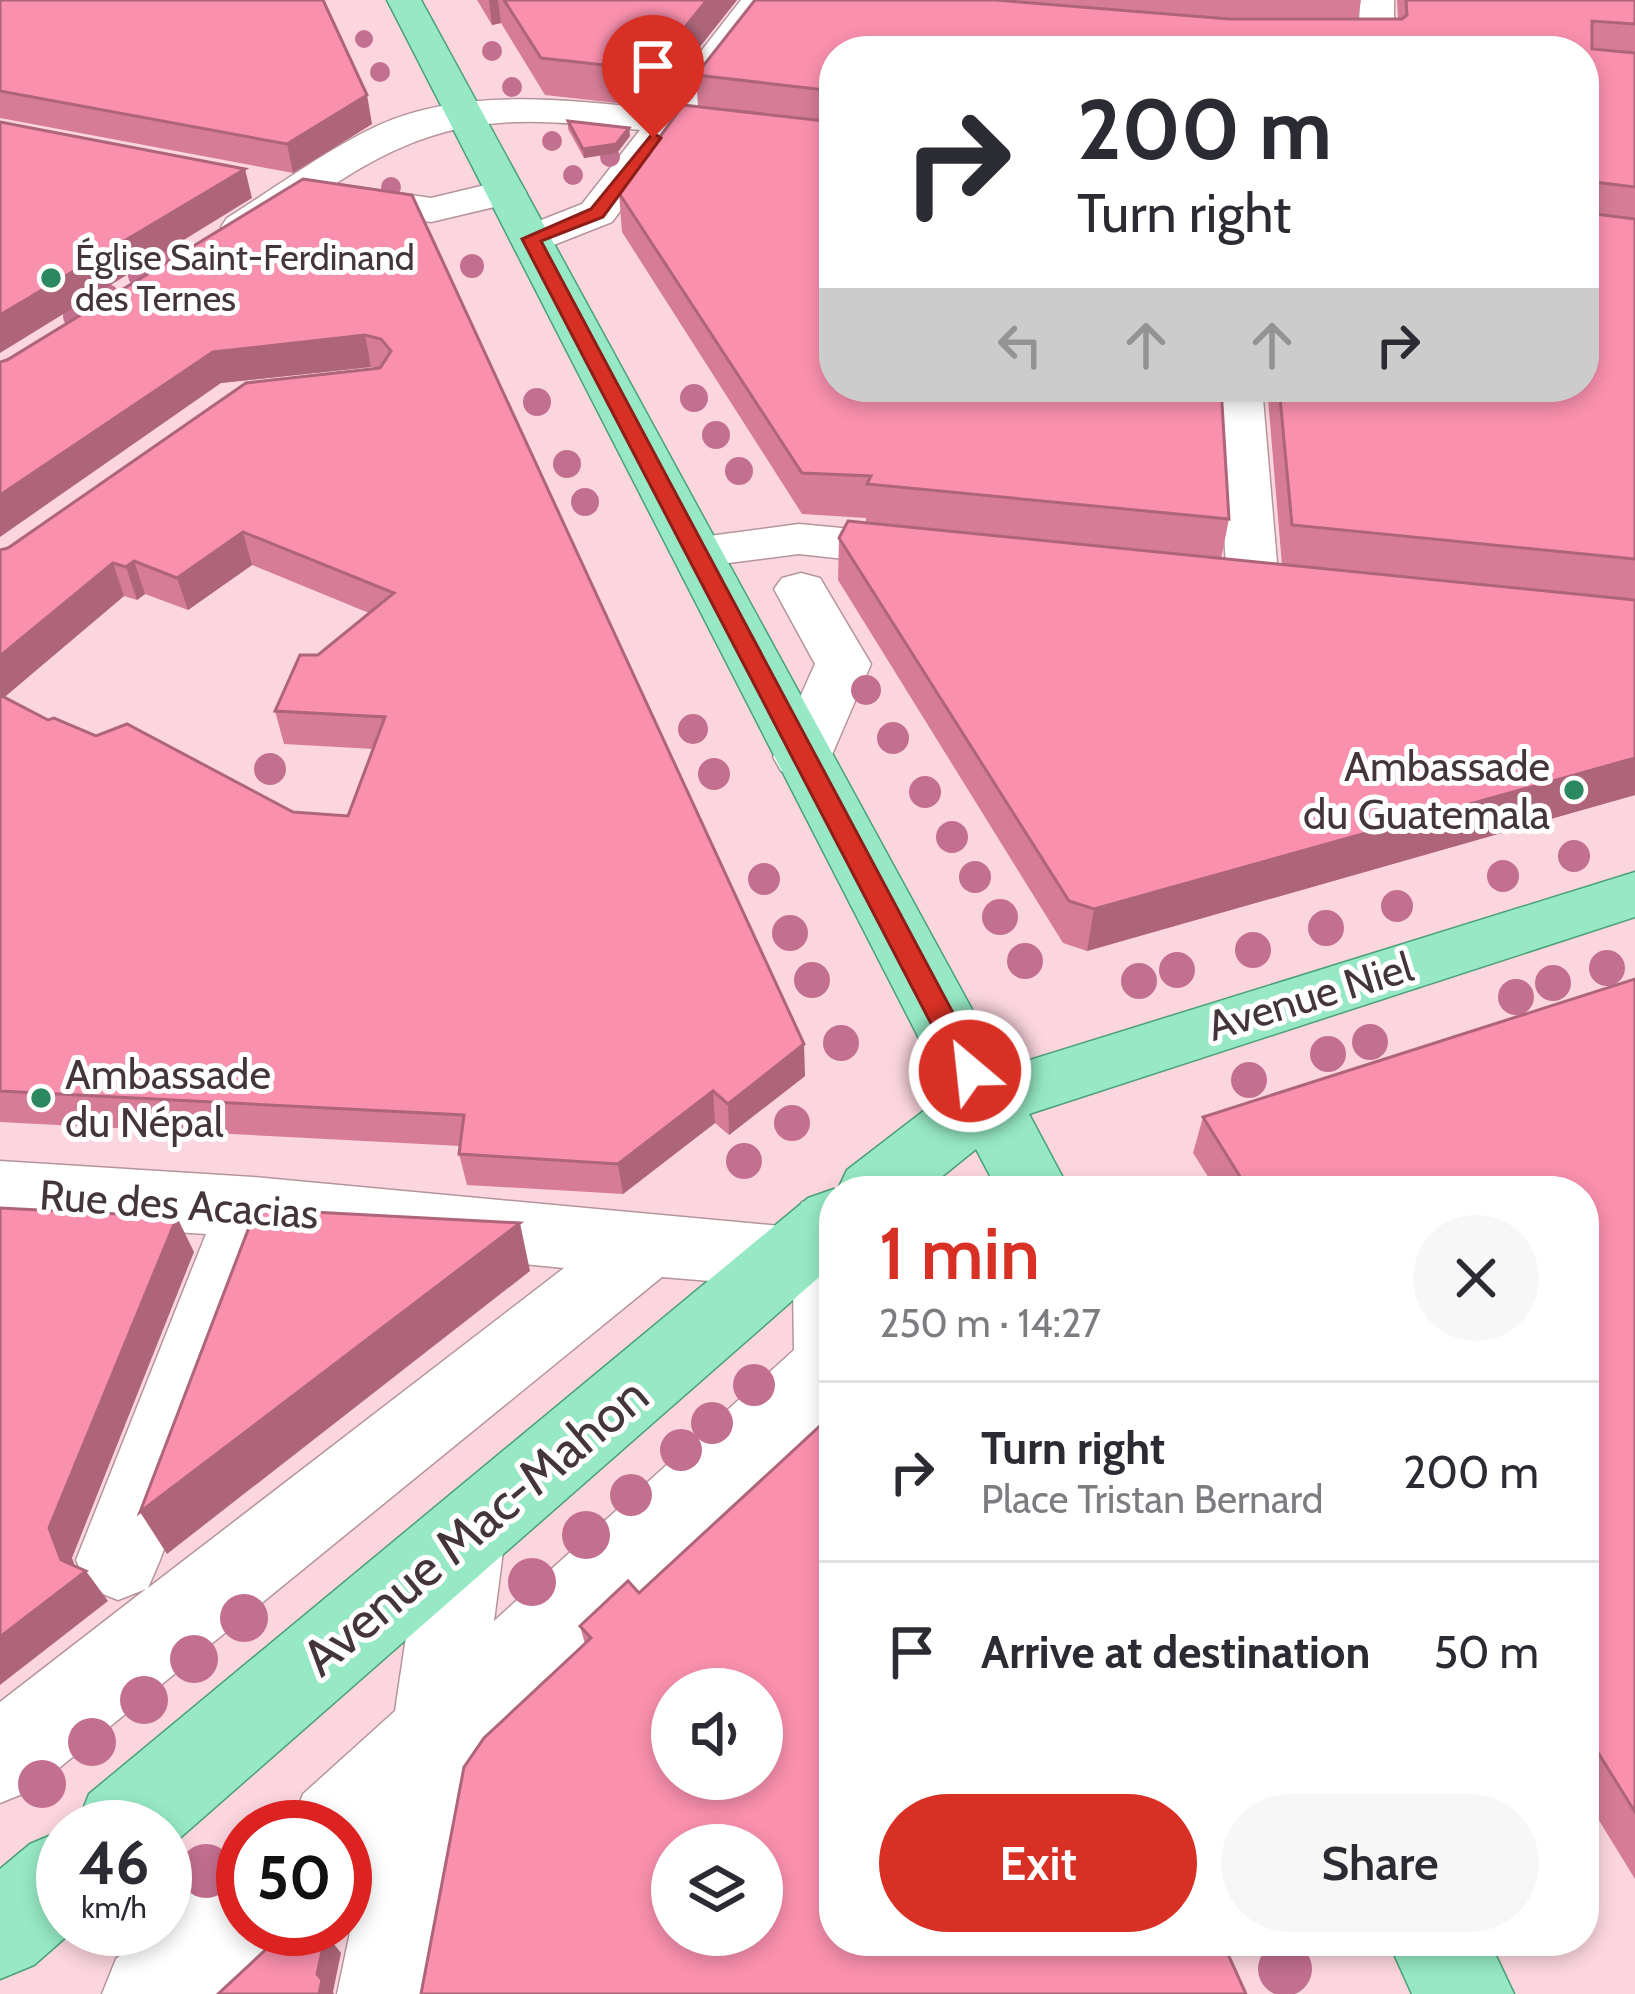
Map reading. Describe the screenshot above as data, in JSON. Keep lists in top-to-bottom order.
{
  "streets": {
    "main road": ["Avenue Niel", "Avenue Mac-Mahon"],
    "street": ["Rue des Acacias"]
  },
  "crossings": [
    ["Avenue Niel", "Avenue Mac-Mahon"]
  ],
  "places": ["Église Saint-Ferdinand des Ternes", "Ambassade du Guatemala", "Ambassade du Népal"],
  "page": {
    "turn": ["200 m", "Turn right"],
    "heading": ["1 min", "250 m · 14:27"],
    "list": [
      {
        "name": "Turn right",
        "note": "Place Tristan Bernard",
        "value": "200 m"
      },
      {
        "name": "Arrive at destination",
        "value": "50 m"
      }
    ],
    "buttons": ["Exit", "Share"],
    "speed": "46 km/h",
    "limit": "50"
  }
}
